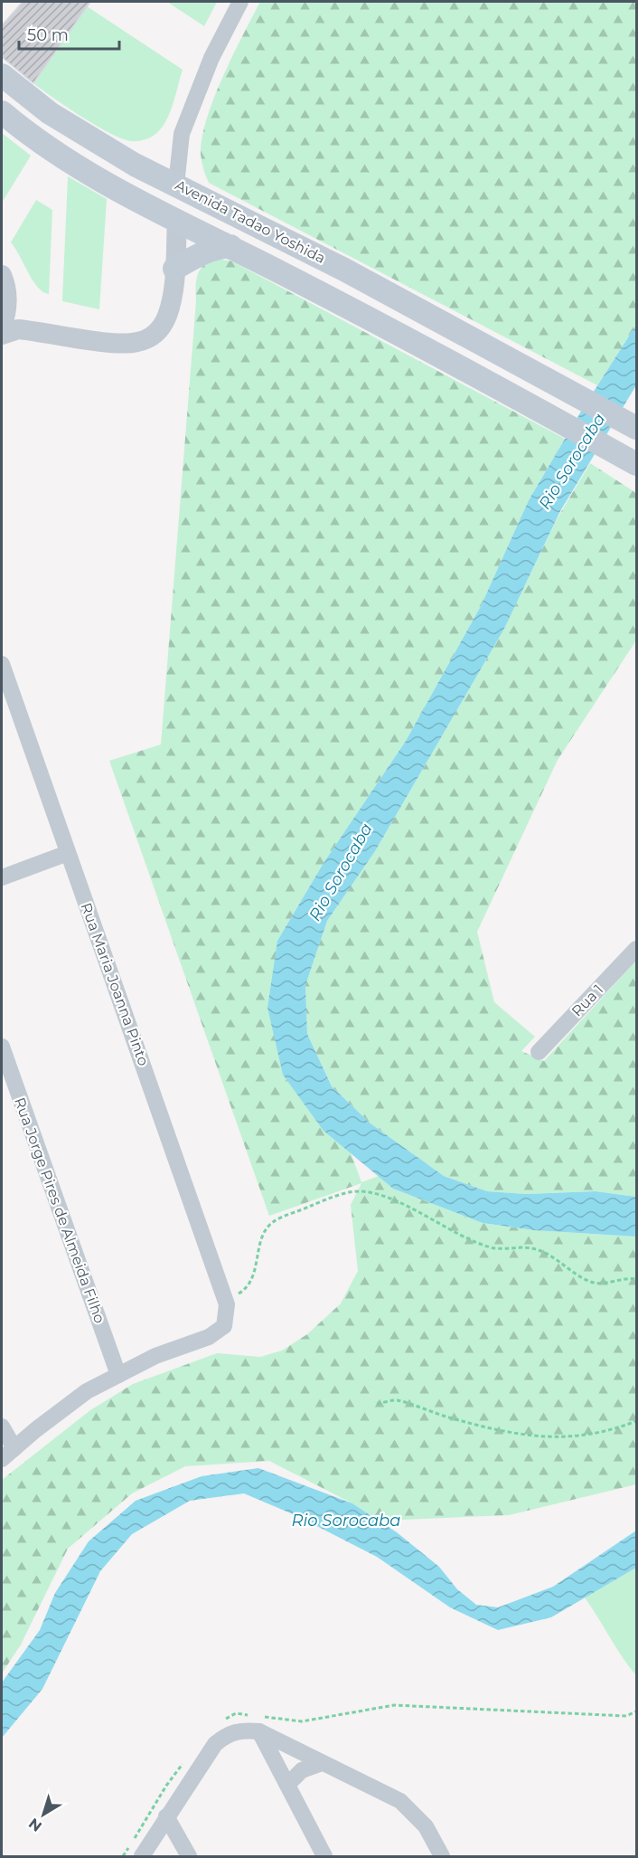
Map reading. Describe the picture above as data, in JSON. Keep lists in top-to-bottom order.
{
  "streets": {
    "main road": ["Avenida Tadao Yoshida"],
    "street": ["Rua Maria Joanna Pinto", "Rua 1", "Rua Jorge Pires de Almeida Filho"]
  },
  "water": ["Rio Sorocaba"],
  "scale_bar": "50 m",
  "north": "bottom left"
}
